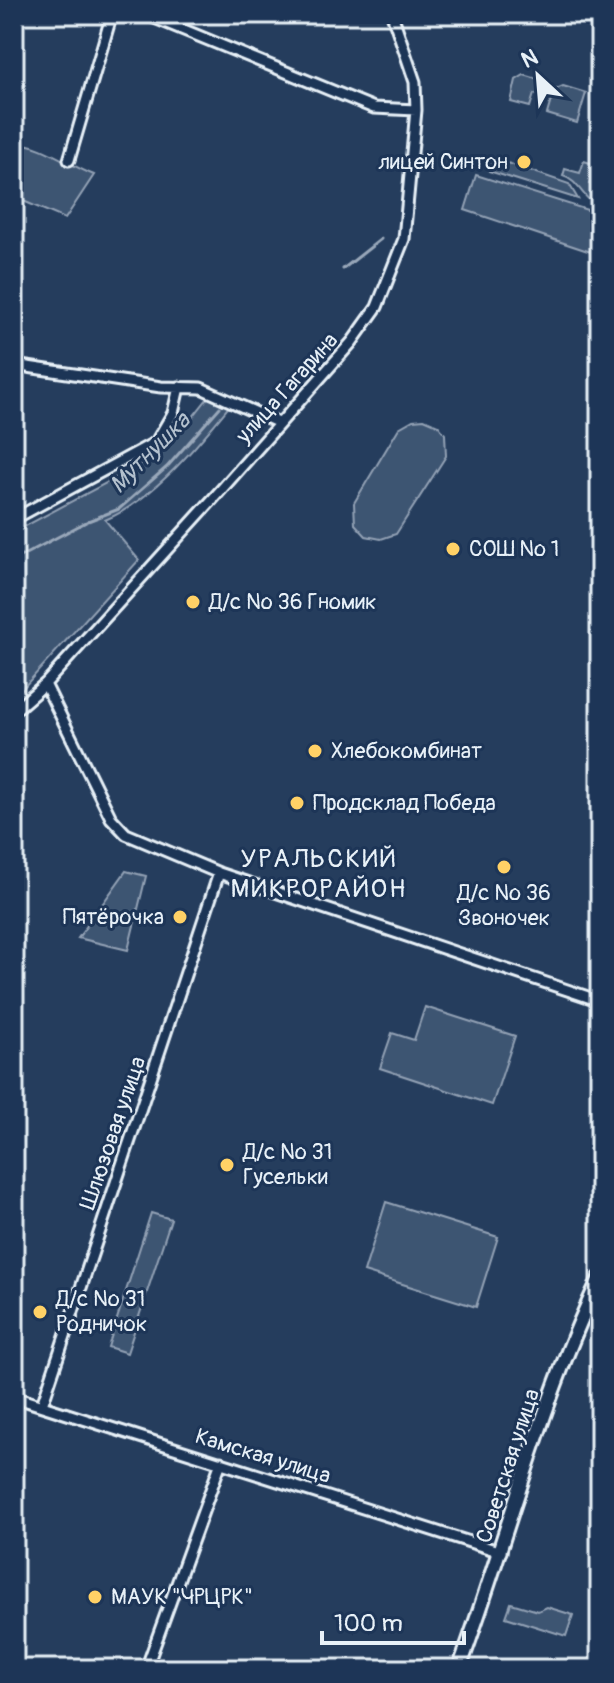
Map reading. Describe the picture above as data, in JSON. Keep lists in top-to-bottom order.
{
  "streets": {
    "main road": ["Советская улица"],
    "street": ["улица Гагарина", "Шлюзовая улица", "Камская улица"]
  },
  "crossings": [
    ["Шлюзовая улица", "Камская улица"],
    ["Камская улица", "Советская улица"]
  ],
  "districts": ["УРАЛЬСКИЙ МИКРОРАЙОН"],
  "water": ["Мутнушка"],
  "places": [
    "лицей Синтон",
    "СОШ № 1",
    "Д/с № 36 Гномик",
    "Хлебокомбинат",
    "Продсклад Победа",
    "Д/с № 36 Звоночек",
    "Пятёрочка",
    "Д/с № 31 Гусельки",
    "Д/с № 31 Родничок",
    "МАУК \"ЧРЦРК\""
  ],
  "scale_bar": "100 m",
  "north": "top left"
}
